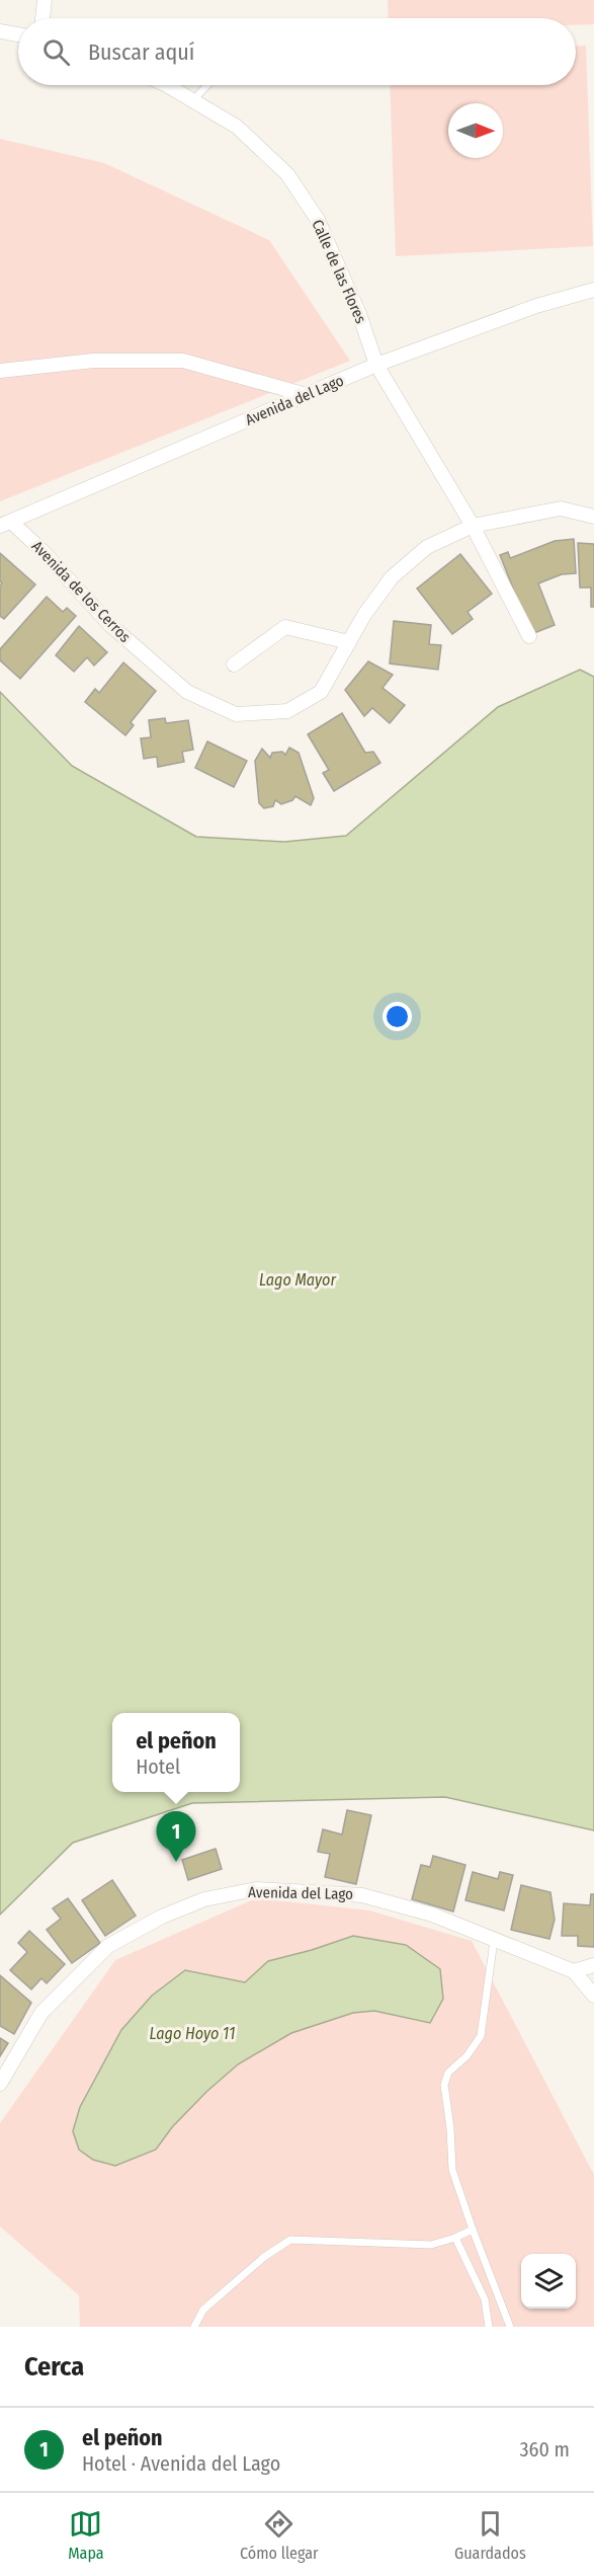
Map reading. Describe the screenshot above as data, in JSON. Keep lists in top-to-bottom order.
{
  "streets": {
    "street": ["Calle de las Flores", "Avenida del Lago", "Avenida de los Cerros"]
  },
  "crossings": [
    ["Calle de las Flores", "Avenida del Lago"],
    ["Calle de las Flores", "Avenida de los Cerros"],
    ["Avenida del Lago", "Avenida de los Cerros"]
  ],
  "water": ["Lago Mayor", "Lago Hoyo 11"],
  "north": "right",
  "page": {
    "search": "Buscar aquí",
    "popup": ["el peñon", "Hotel"],
    "pins": "1",
    "heading": "Cerca",
    "list": [
      {
        "mark": "1",
        "name": "el peñon",
        "note": "Hotel · Avenida del Lago",
        "value": "360 m"
      }
    ],
    "nav": ["Mapa", "Cómo llegar", "Guardados"]
  }
}
